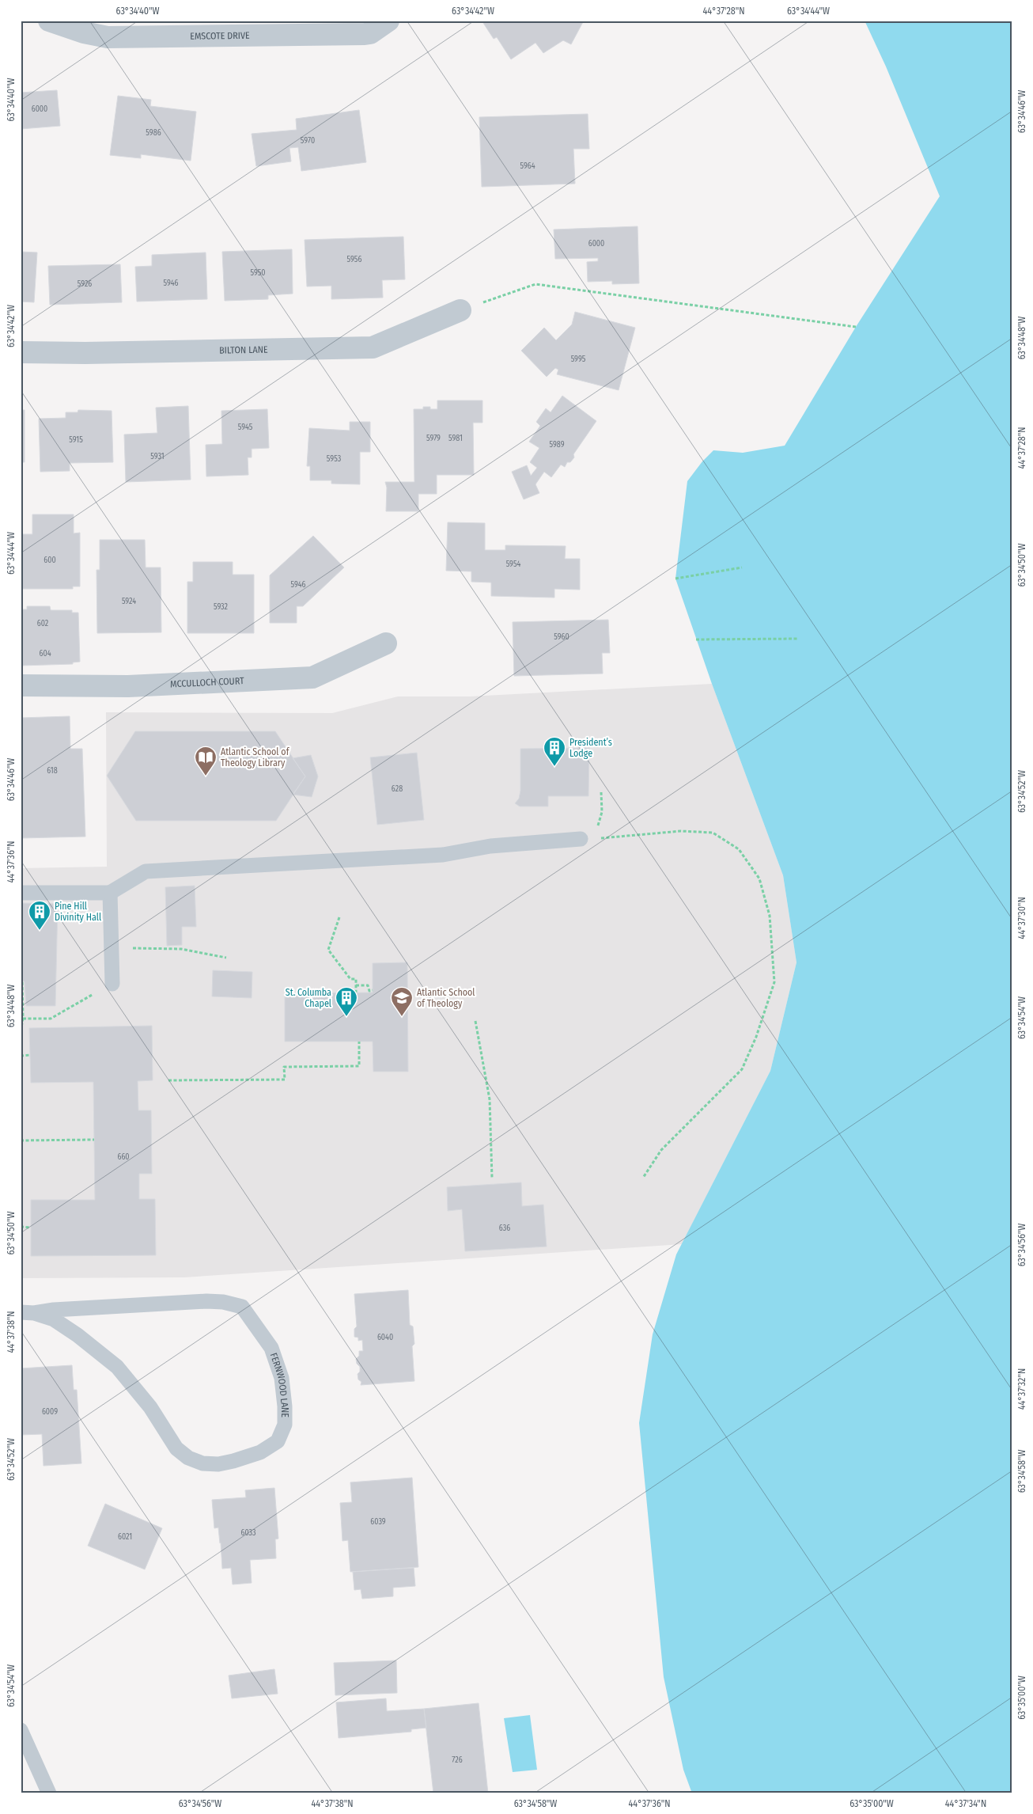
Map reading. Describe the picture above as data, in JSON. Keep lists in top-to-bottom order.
{
  "streets": {
    "street": ["EMSCOTE DRIVE", "BILTON LANE", "MCCULLOCH COURT"],
    "lane": ["FERNWOOD LANE"]
  },
  "places": {
    "building": ["President’s Lodge", "Pine Hill Divinity Hall", "St. Columba Chapel"],
    "library": ["Atlantic School of Theology Library"],
    "school or university": ["Atlantic School of Theology"]
  },
  "house_numbers": [
    "6000",
    "5986",
    "5970",
    "5964",
    "6000",
    "5956",
    "5950",
    "5946",
    "5926",
    "5995",
    "5945",
    "5979",
    "5981",
    "5915",
    "5989",
    "5931",
    "5953",
    "600",
    "5954",
    "5946",
    "5924",
    "5932",
    "602",
    "5960",
    "604",
    "618",
    "628",
    "660",
    "636",
    "6040",
    "6009",
    "6039",
    "6033",
    "6021",
    "726"
  ],
  "coordinates": [
    "63°34'40\"W",
    "63°34'42\"W",
    "44°37'28\"N",
    "63°34'44\"W",
    "63°34'46\"W",
    "63°34'48\"W",
    "63°34'50\"W",
    "63°34'52\"W",
    "44°37'36\"N",
    "44°37'30\"N",
    "63°34'54\"W",
    "63°34'56\"W",
    "44°37'38\"N",
    "44°37'32\"N",
    "63°34'58\"W",
    "63°35'00\"W",
    "44°37'34\"N"
  ]
}
